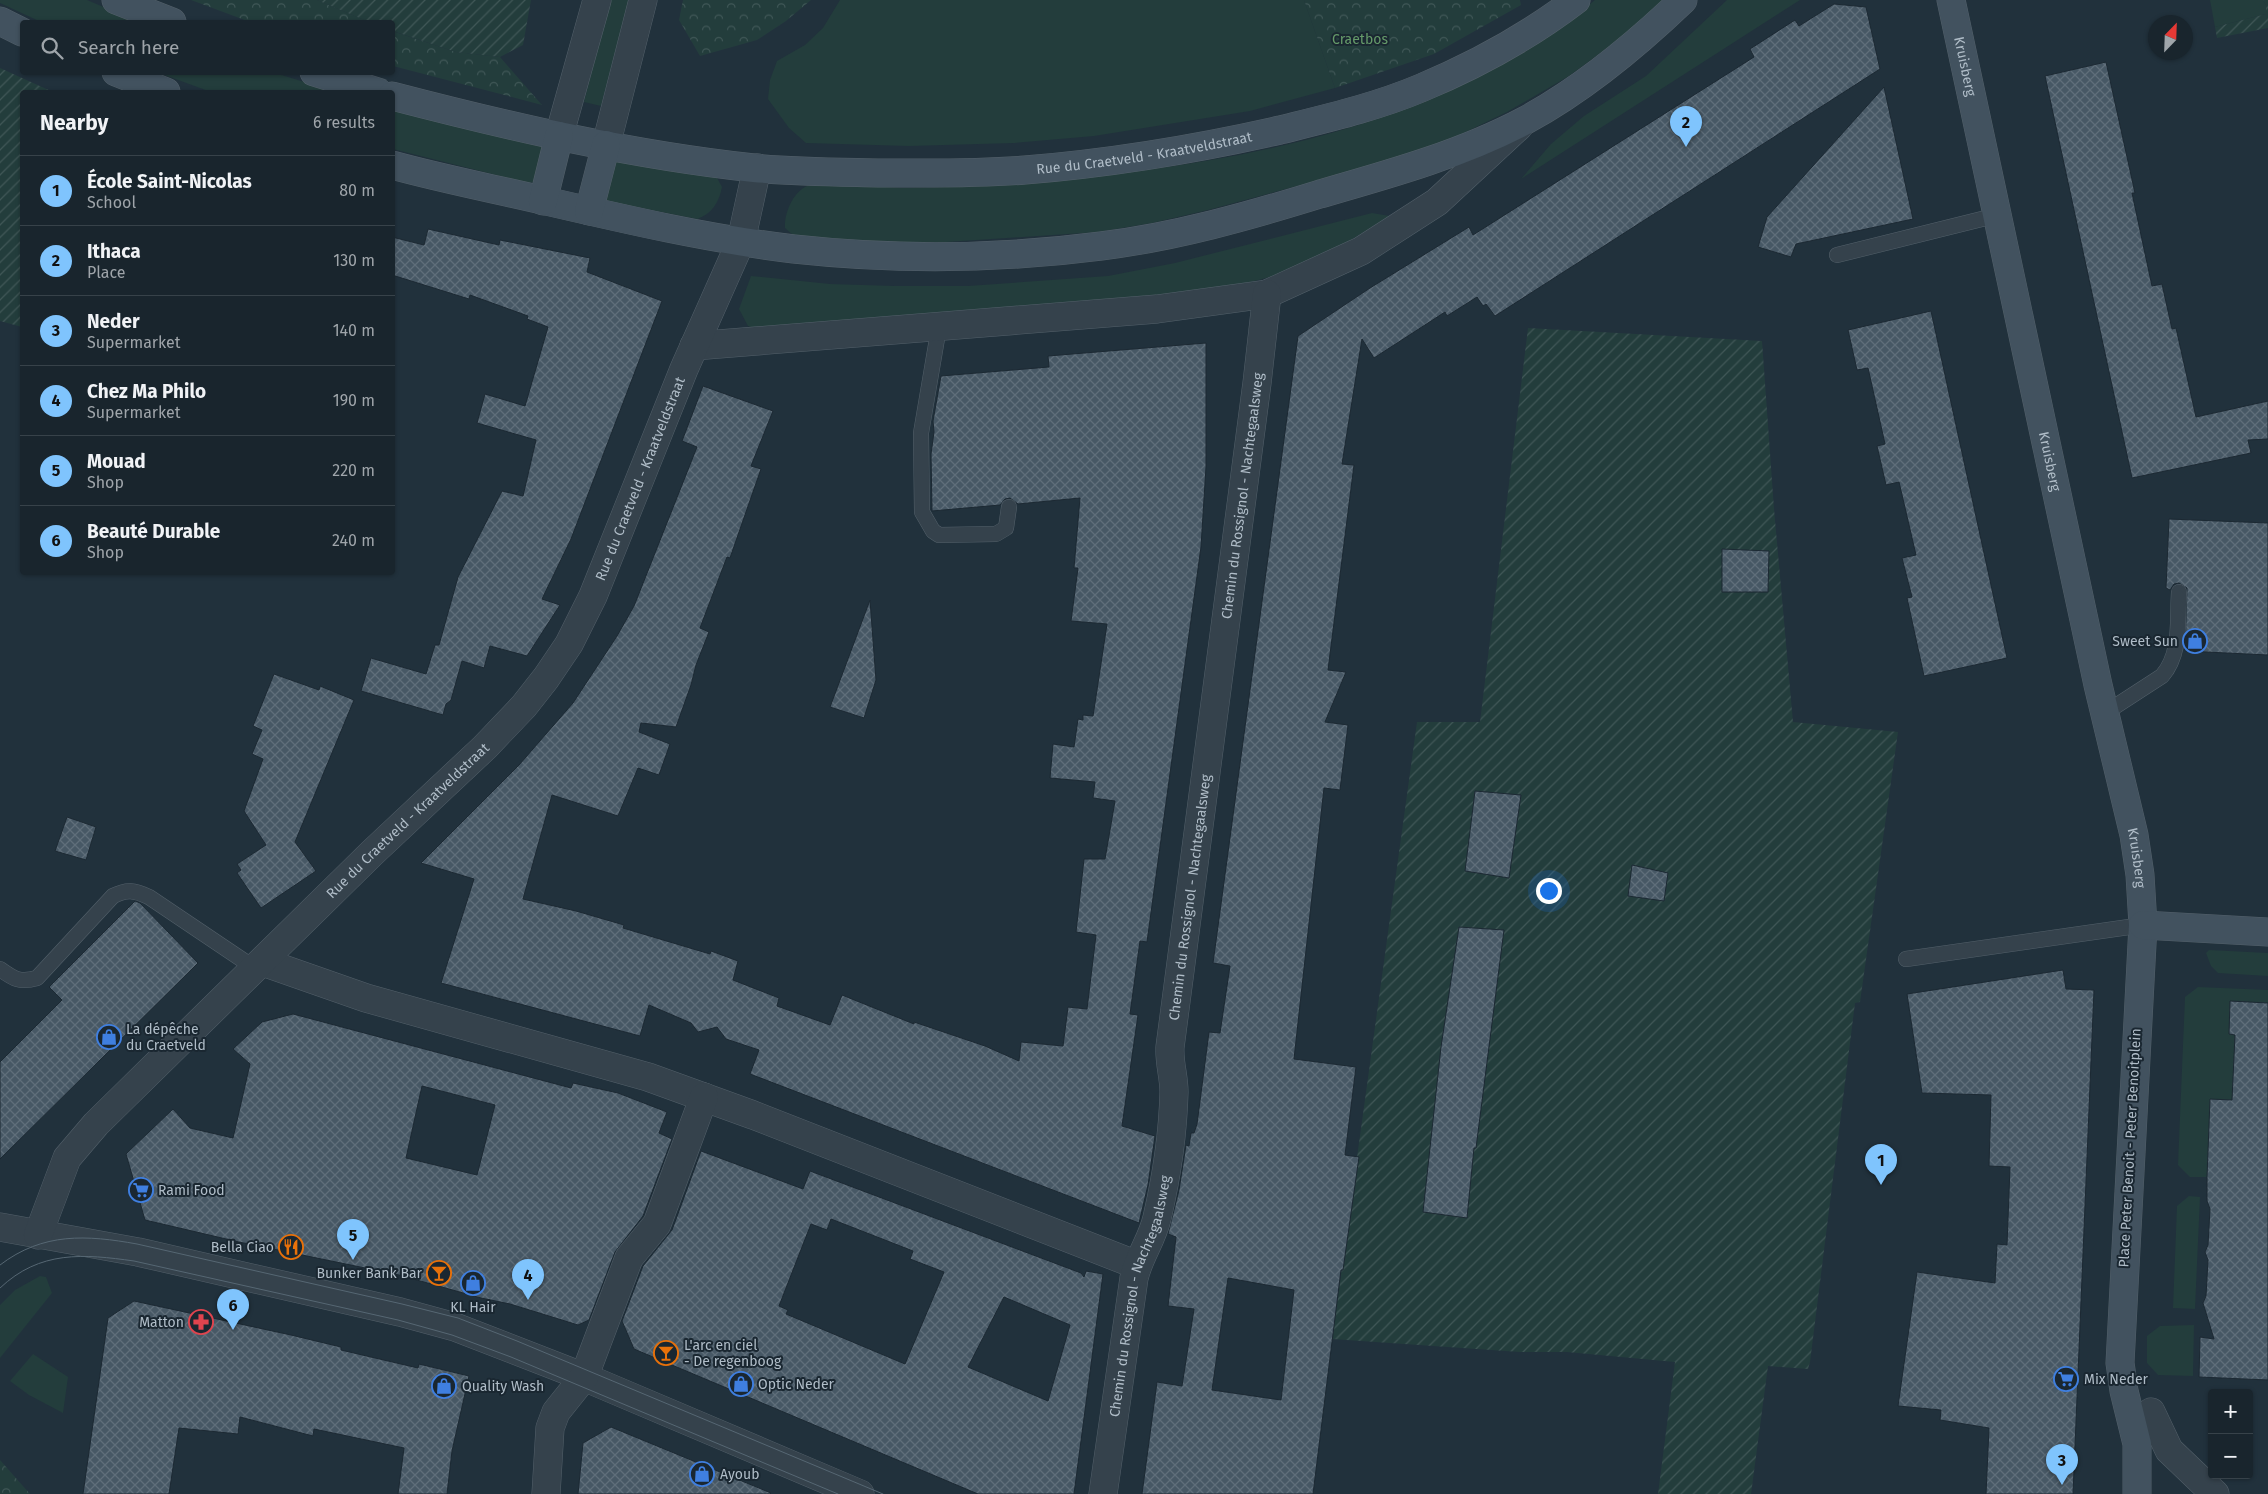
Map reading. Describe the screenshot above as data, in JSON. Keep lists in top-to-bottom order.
{
  "streets": {
    "street": [
      "Kruisberg",
      "Rue du Craetveld - Kraatveldstraat",
      "Chemin du Rossignol - Nachtegaalsweg",
      "Place Peter Benoit - Peter Benoitplein"
    ]
  },
  "crossings": [
    ["Kruisberg", "Place Peter Benoit - Peter Benoitplein"]
  ],
  "parks": ["Craetbos"],
  "places": {
    "shop": [
      "Sweet Sun",
      "La dépêche du Craetveld",
      "KL Hair",
      "Optic Neder",
      "Quality Wash",
      "Ayoub"
    ],
    "supermarket": ["Rami Food", "Mix Neder"],
    "restaurant": ["Bella Ciao"],
    "bar": ["Bunker Bank Bar", "L'arc en ciel - De regenboog"],
    "pharmacy": ["Matton"]
  },
  "north": "top right",
  "page": {
    "search": "Search here",
    "heading": ["Nearby", "6 results"],
    "pins": [
      "2",
      "1",
      "5",
      "4",
      "6",
      "3"
    ],
    "list": [
      {
        "mark": "1",
        "name": "École Saint-Nicolas",
        "note": "School",
        "value": "80 m"
      },
      {
        "mark": "2",
        "name": "Ithaca",
        "note": "Place",
        "value": "130 m"
      },
      {
        "mark": "3",
        "name": "Neder",
        "note": "Supermarket",
        "value": "140 m"
      },
      {
        "mark": "4",
        "name": "Chez Ma Philo",
        "note": "Supermarket",
        "value": "190 m"
      },
      {
        "mark": "5",
        "name": "Mouad",
        "note": "Shop",
        "value": "220 m"
      },
      {
        "mark": "6",
        "name": "Beauté Durable",
        "note": "Shop",
        "value": "240 m"
      }
    ],
    "map_buttons": ["+", "−"]
  }
}
